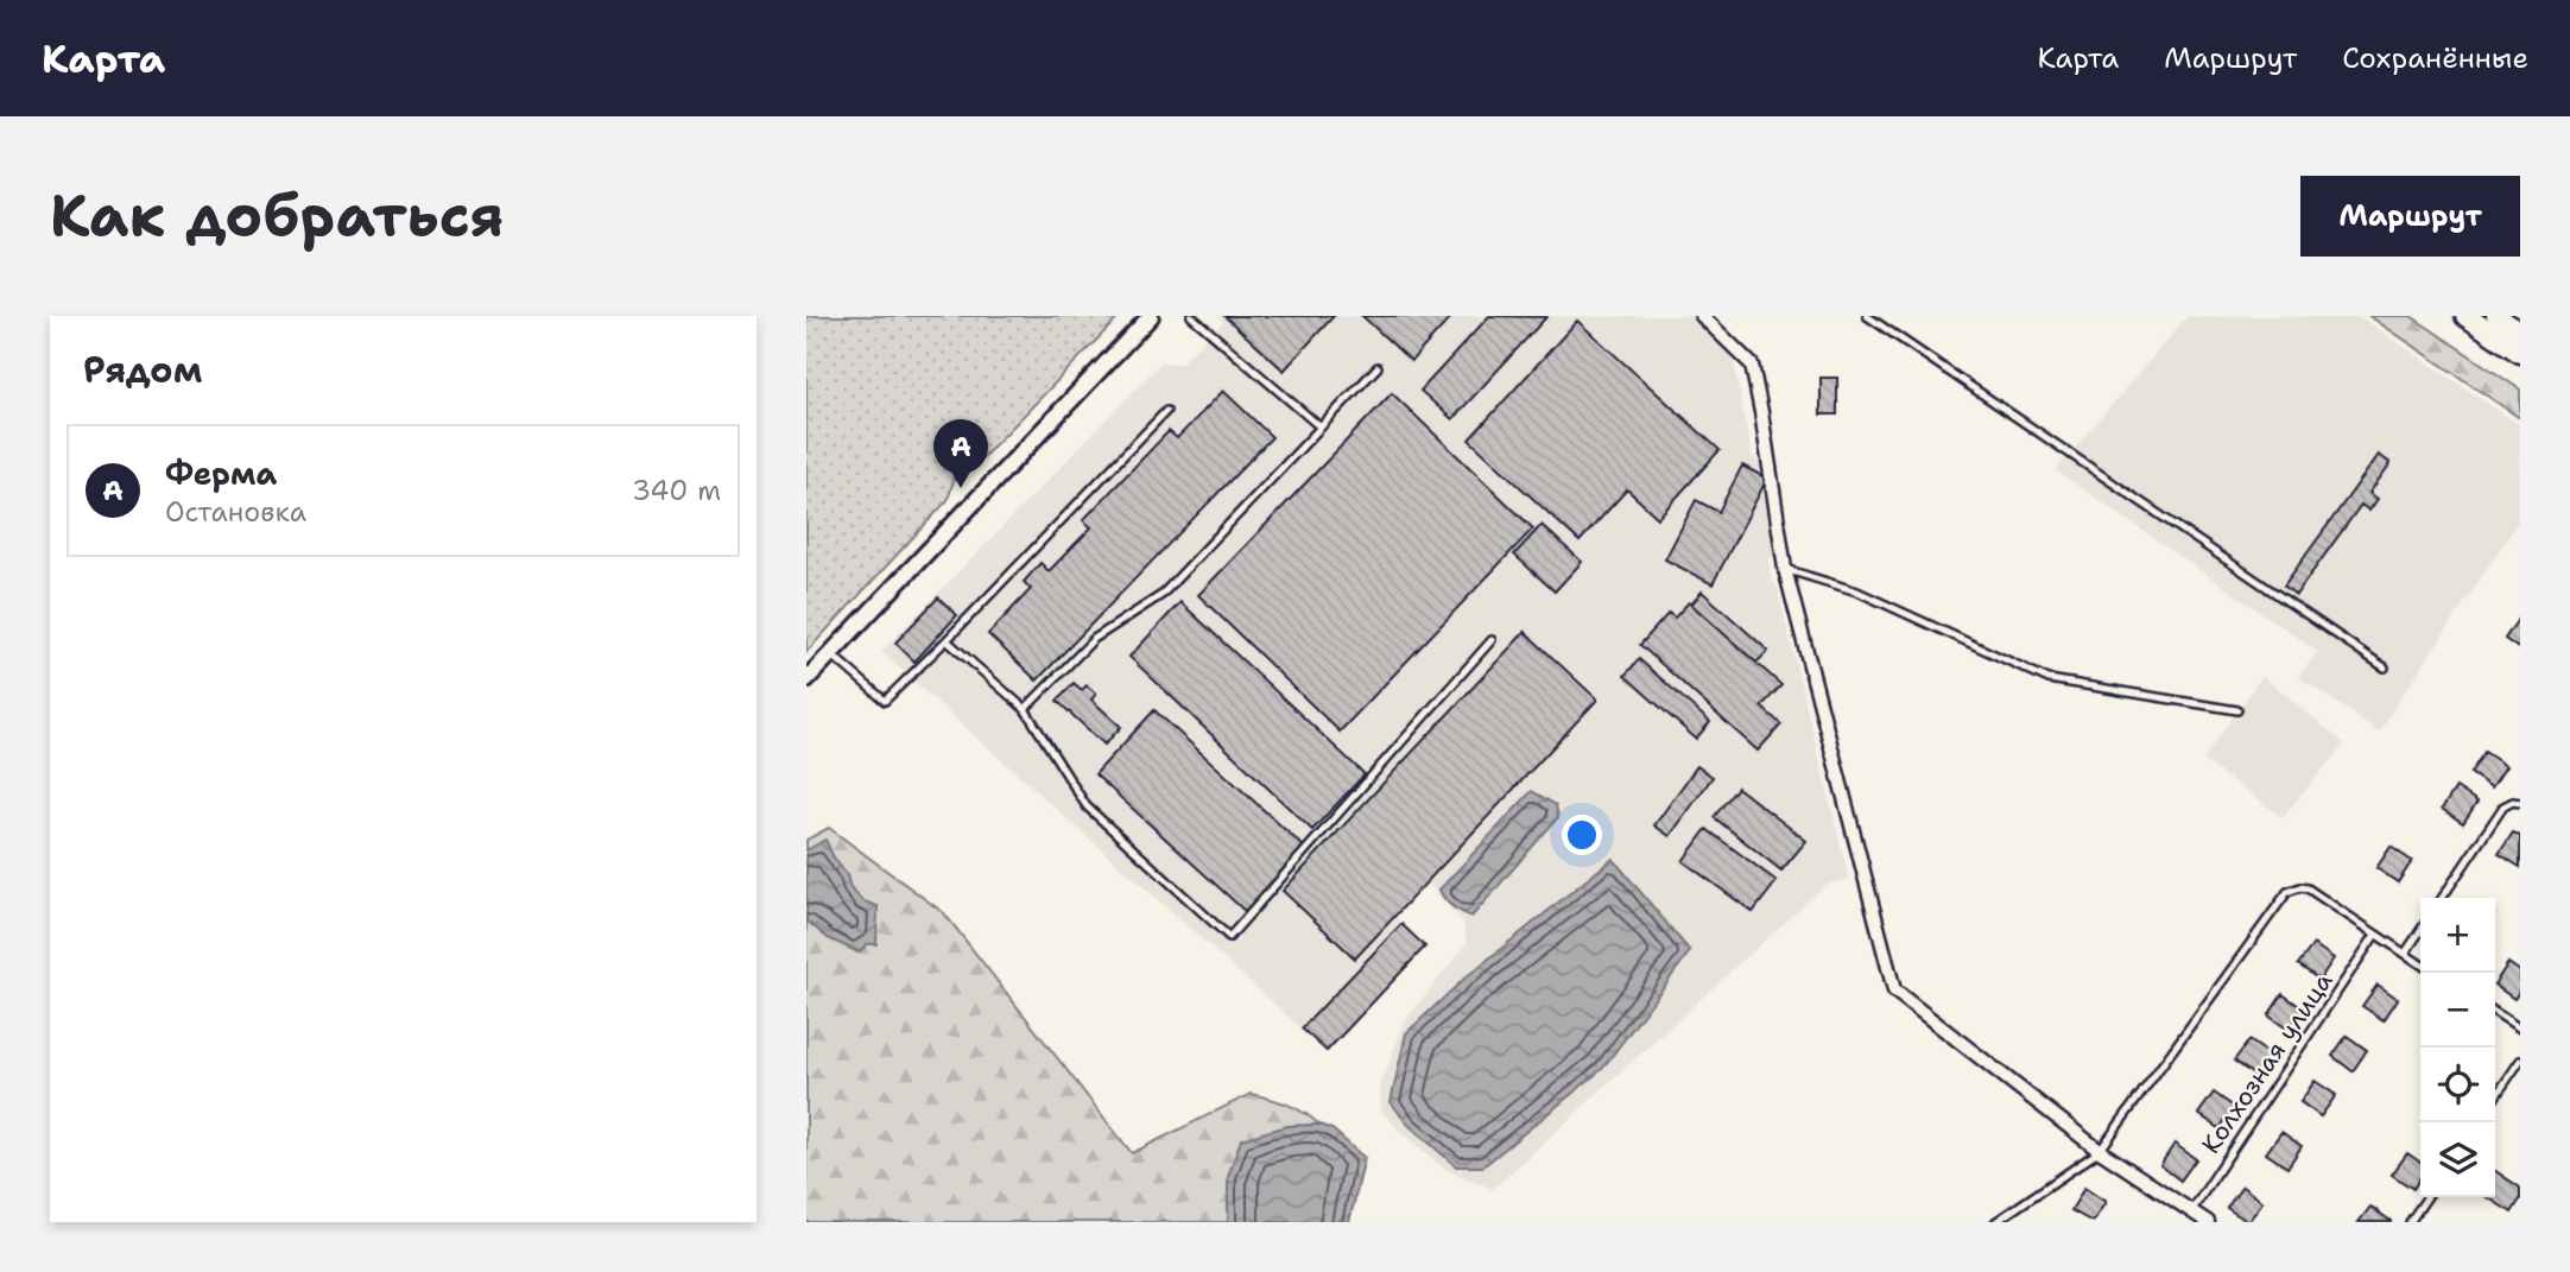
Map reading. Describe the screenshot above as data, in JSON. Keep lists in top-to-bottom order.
{
  "streets": {
    "lane": ["Колхозная улица"]
  },
  "page": {
    "header": "Карта",
    "nav": ["Карта", "Маршрут", "Сохранённые"],
    "buttons": "Маршрут",
    "title": "Как добраться",
    "heading": "Рядом",
    "pins": "A",
    "list": [
      {
        "mark": "A",
        "name": "Ферма",
        "note": "Остановка",
        "value": "340 m"
      }
    ],
    "map_buttons": ["+", "−"]
  }
}
